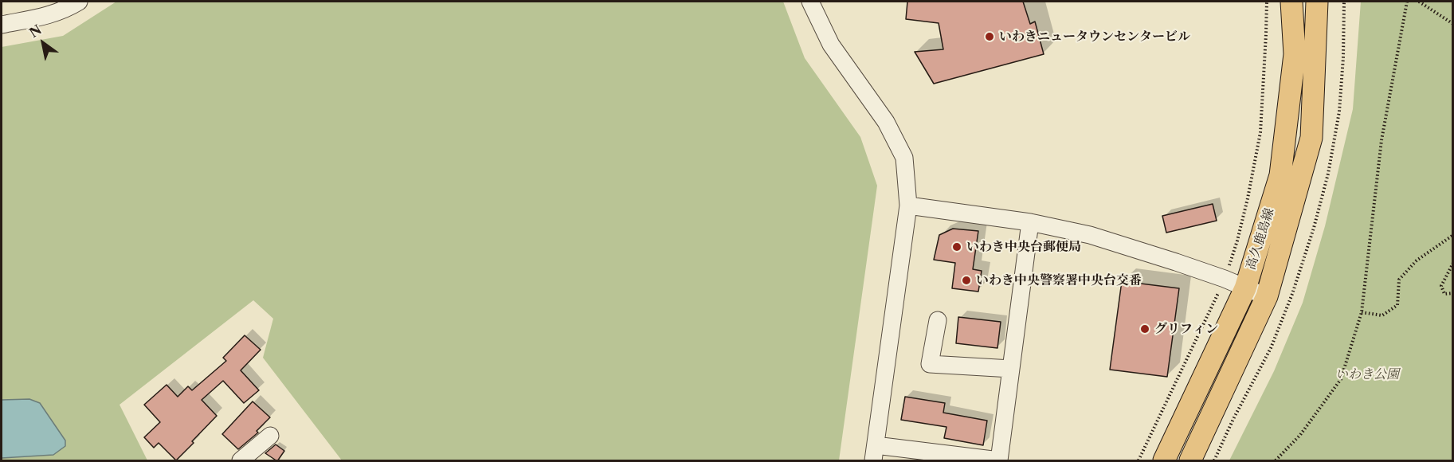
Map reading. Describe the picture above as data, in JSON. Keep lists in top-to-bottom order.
{
  "streets": {
    "main road": ["高久鹿島線"]
  },
  "parks": ["いわき公園"],
  "places": [
    "いわきニュータウンセンタービル",
    "いわき中央台郵便局",
    "いわき中央警察署中央台交番",
    "グリフィン"
  ],
  "north": "top left"
}
